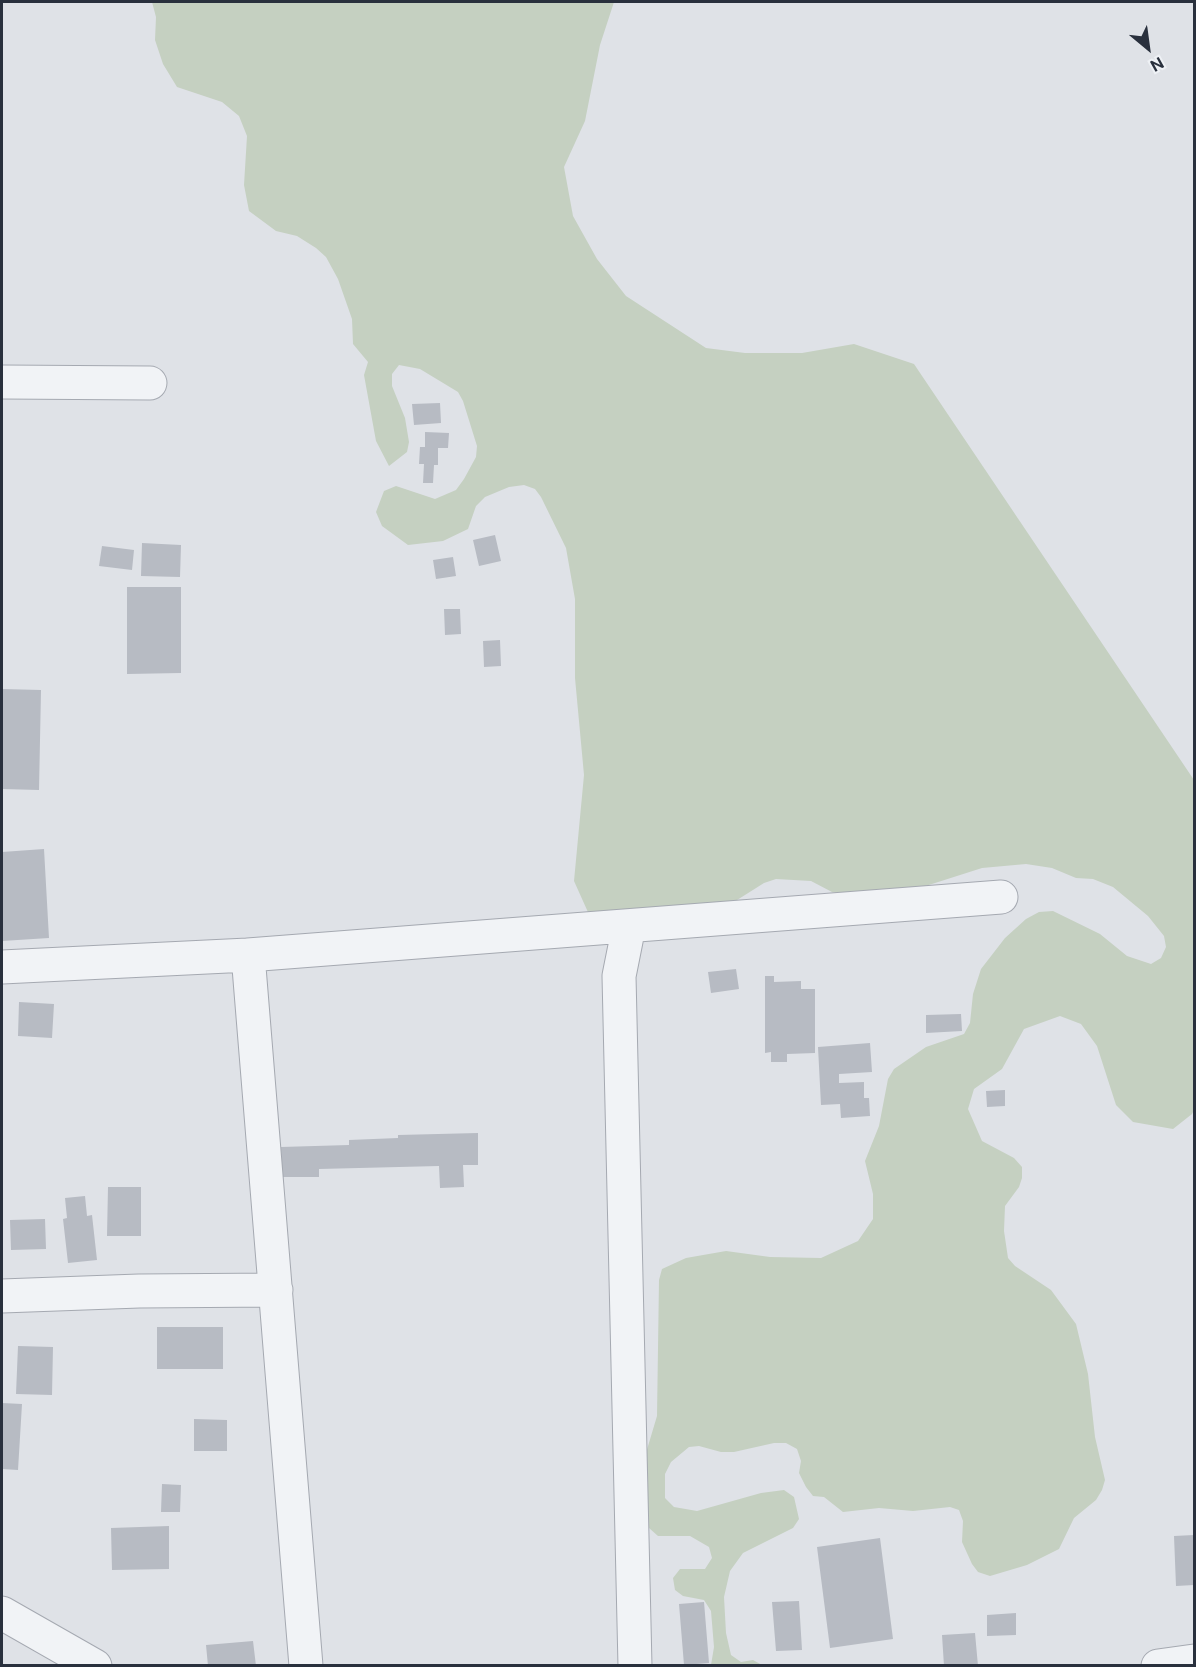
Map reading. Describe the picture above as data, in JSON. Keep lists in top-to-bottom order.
{
  "north": "bottom right"
}
